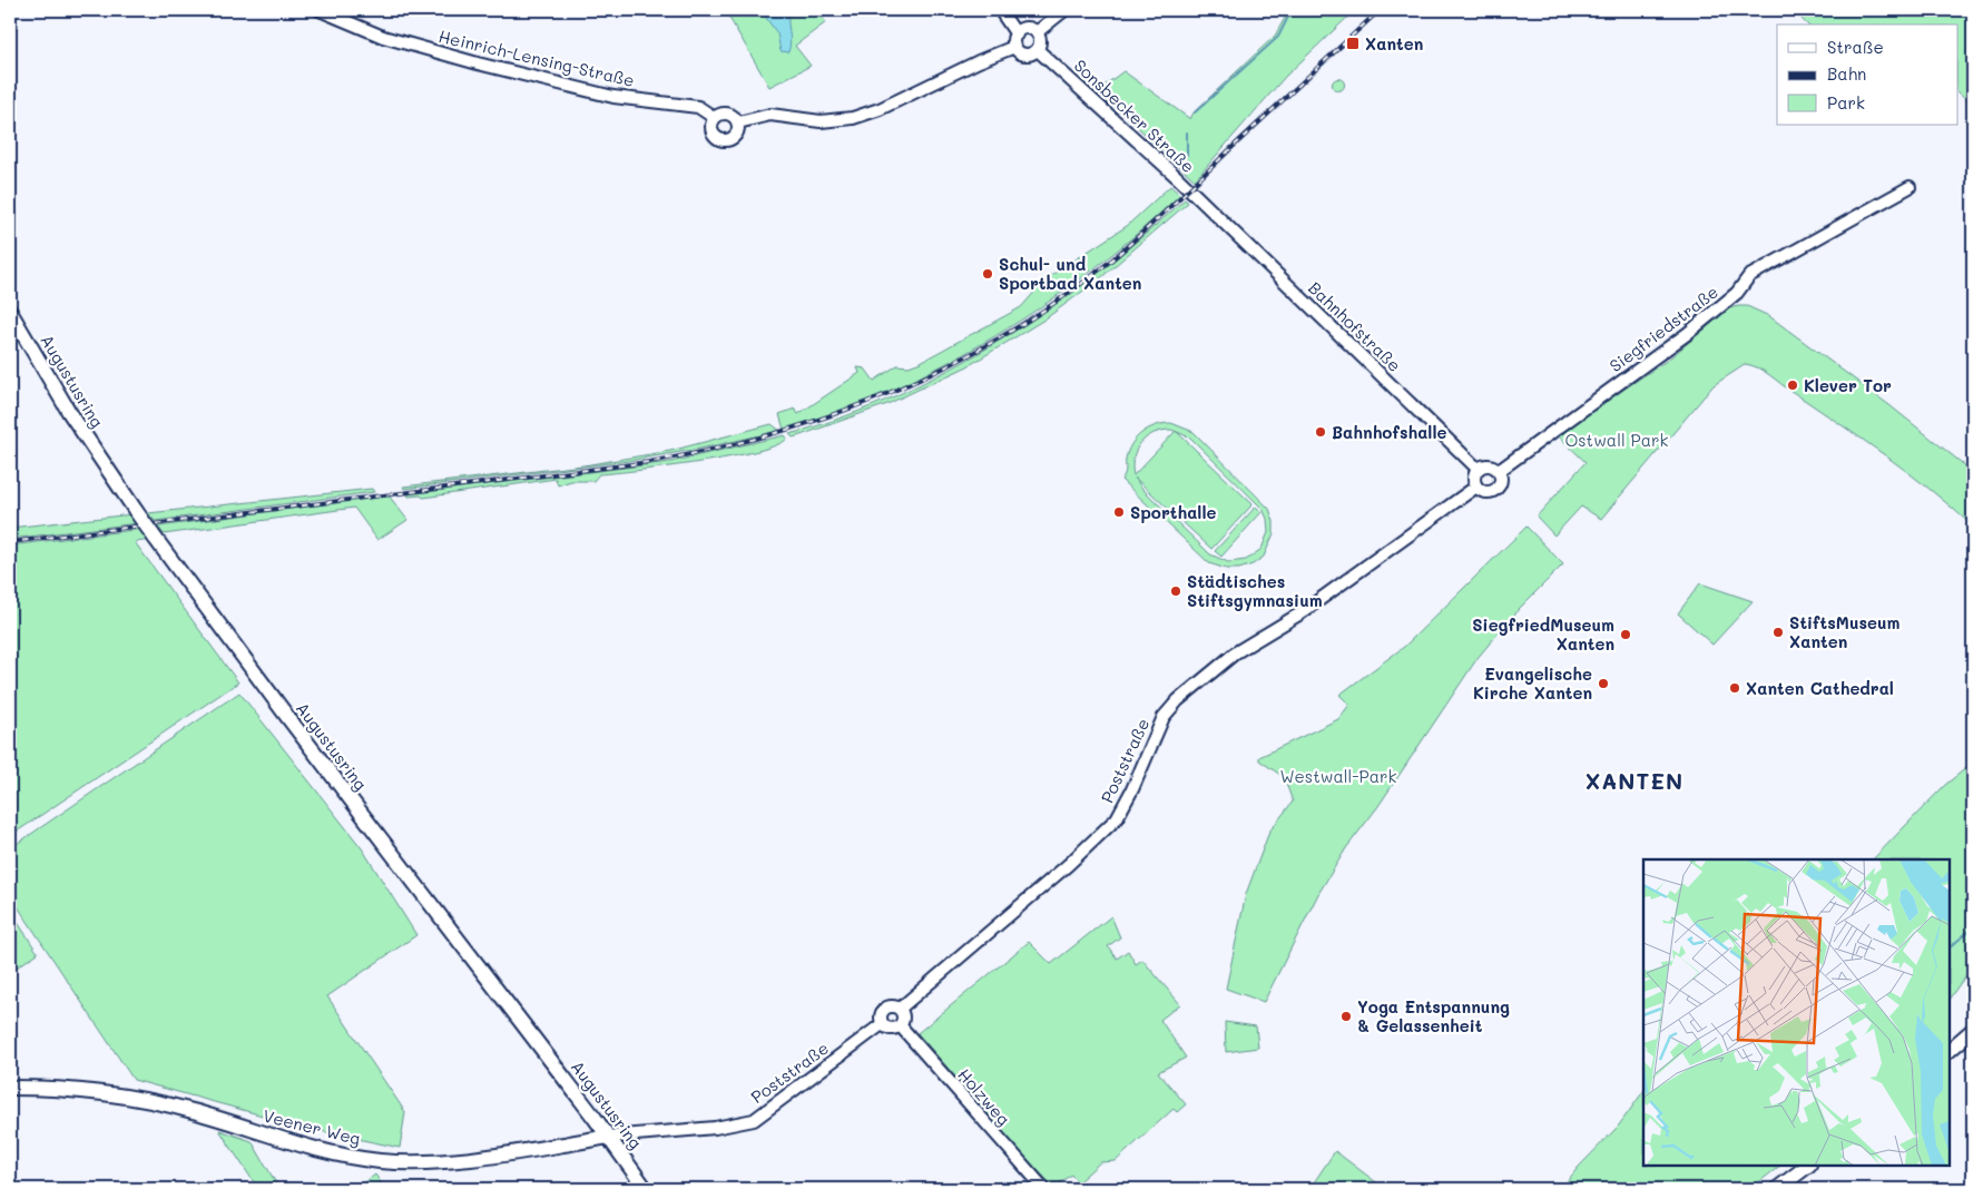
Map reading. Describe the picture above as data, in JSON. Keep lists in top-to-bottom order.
{
  "streets": {
    "main road": ["Augustusring", "Veener Weg"],
    "street": [
      "Heinrich-Lensing-Straße",
      "Sonsbecker Straße",
      "Bahnhofstraße",
      "Siegfriedstraße",
      "Poststraße",
      "Holzweg"
    ]
  },
  "crossings": [
    ["Sonsbecker Straße", "Bahnhofstraße"],
    ["Bahnhofstraße", "Siegfriedstraße"],
    ["Bahnhofstraße", "Poststraße"],
    ["Siegfriedstraße", "Poststraße"],
    ["Augustusring", "Poststraße"],
    ["Augustusring", "Veener Weg"],
    ["Poststraße", "Holzweg"],
    ["Poststraße", "Veener Weg"]
  ],
  "districts": ["XANTEN"],
  "parks": ["Ostwall Park", "Westwall-Park"],
  "places": {
    "transit": ["Xanten"],
    "other": [
      "Schul- und Sportbad Xanten",
      "Klever Tor",
      "Bahnhofshalle",
      "Sporthalle",
      "Städtisches Stiftsgymnasium",
      "StiftsMuseum Xanten",
      "SiegfriedMuseum Xanten",
      "Evangelische Kirche Xanten",
      "Xanten Cathedral",
      "Yoga Entspannung & Gelassenheit"
    ]
  },
  "legend": ["Straße", "Bahn", "Park"]
}
